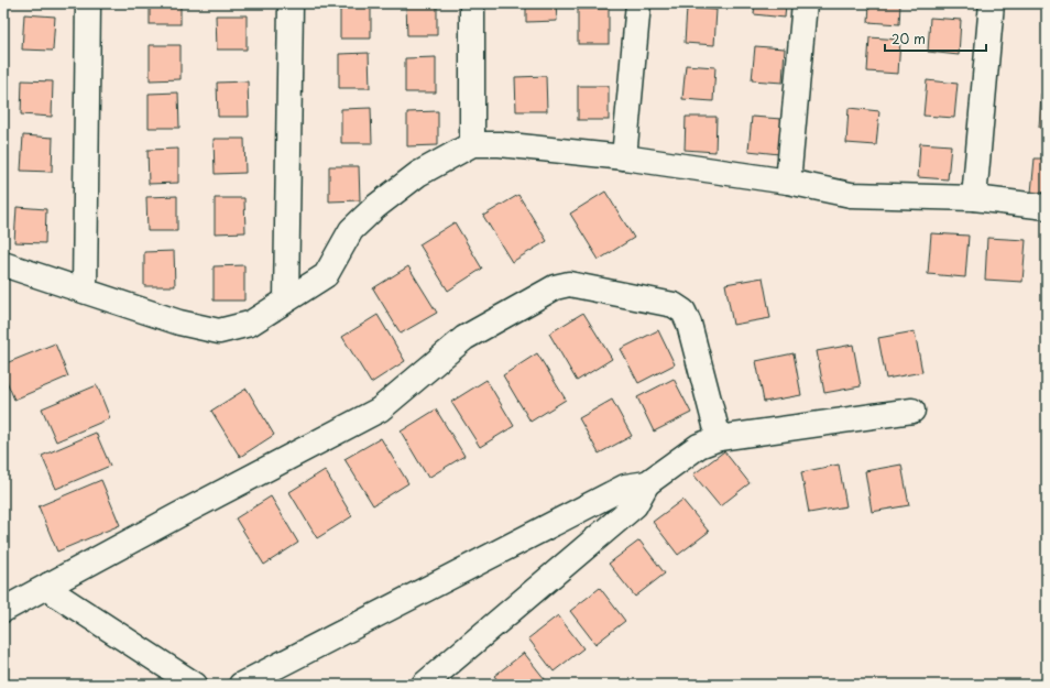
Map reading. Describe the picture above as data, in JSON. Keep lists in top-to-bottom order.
{
  "scale_bar": "20 m"
}
